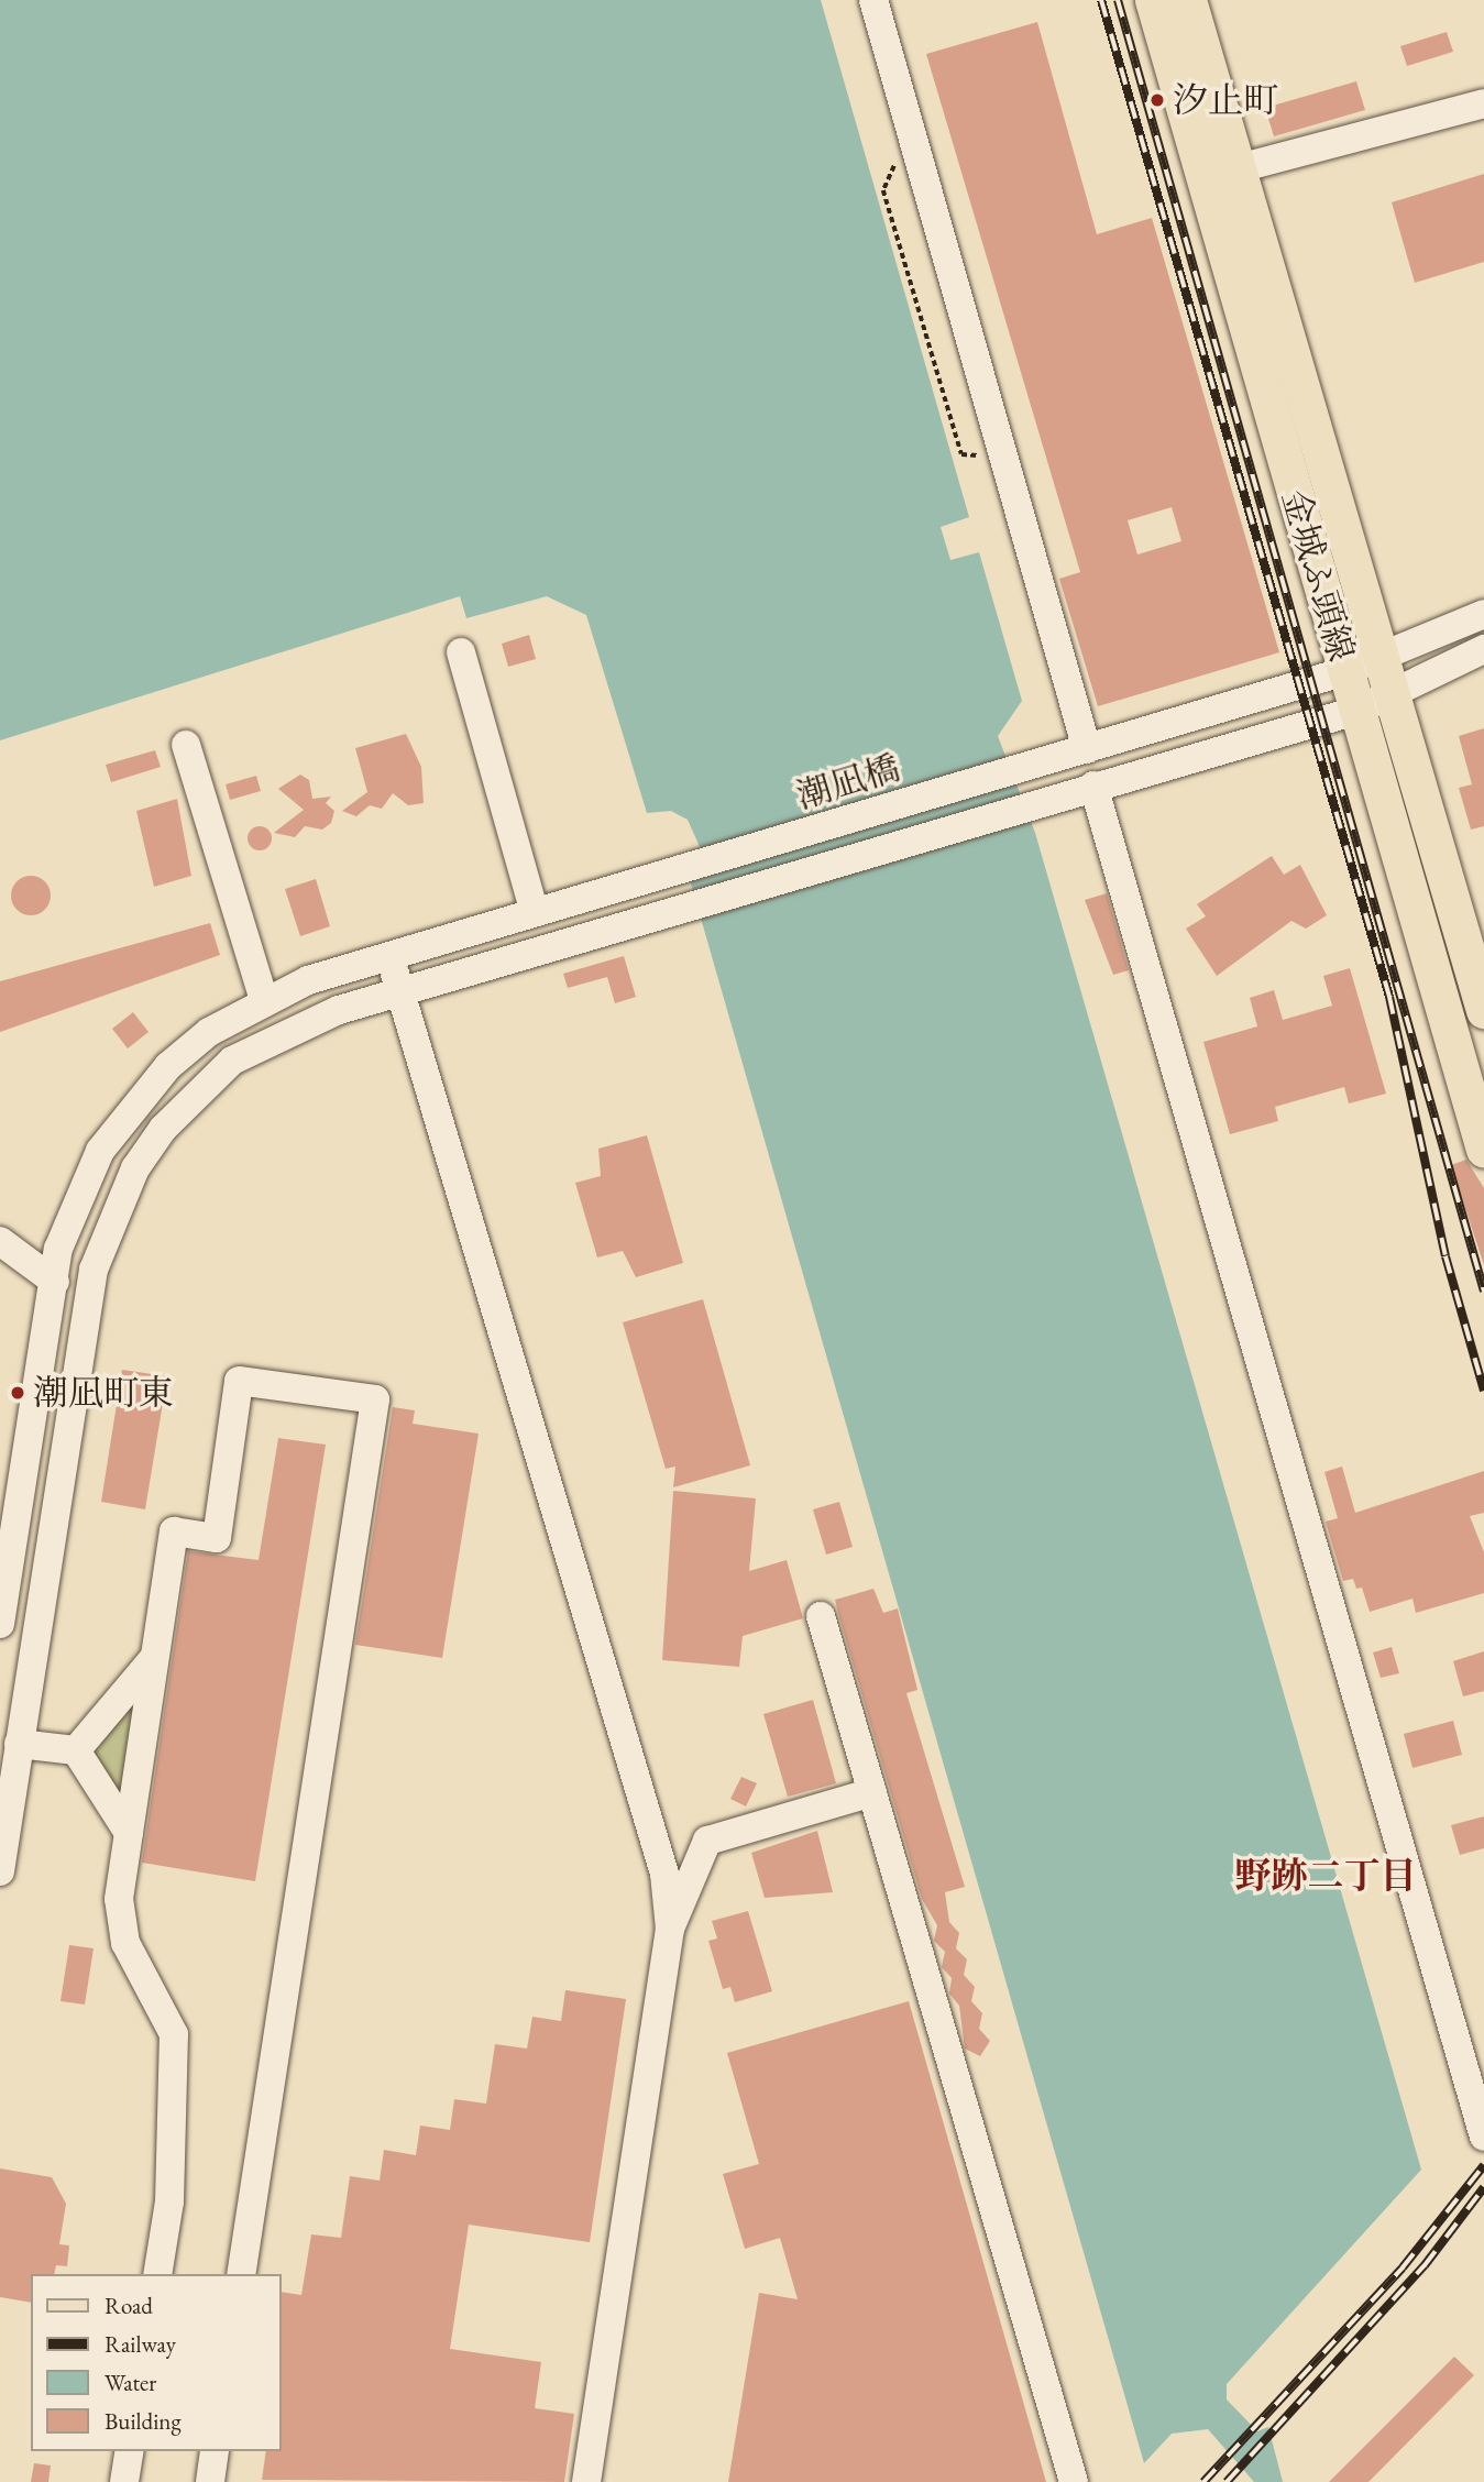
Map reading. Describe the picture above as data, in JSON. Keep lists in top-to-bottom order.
{
  "streets": {
    "main road": ["金城ふ頭線"],
    "street": ["潮凪橋"]
  },
  "crossings": [
    ["金城ふ頭線", "潮凪橋"]
  ],
  "districts": ["野跡二丁目"],
  "places": ["汐止町", "潮凪町東"],
  "legend": [
    "Road",
    "Railway",
    "Water",
    "Building"
  ]
}
